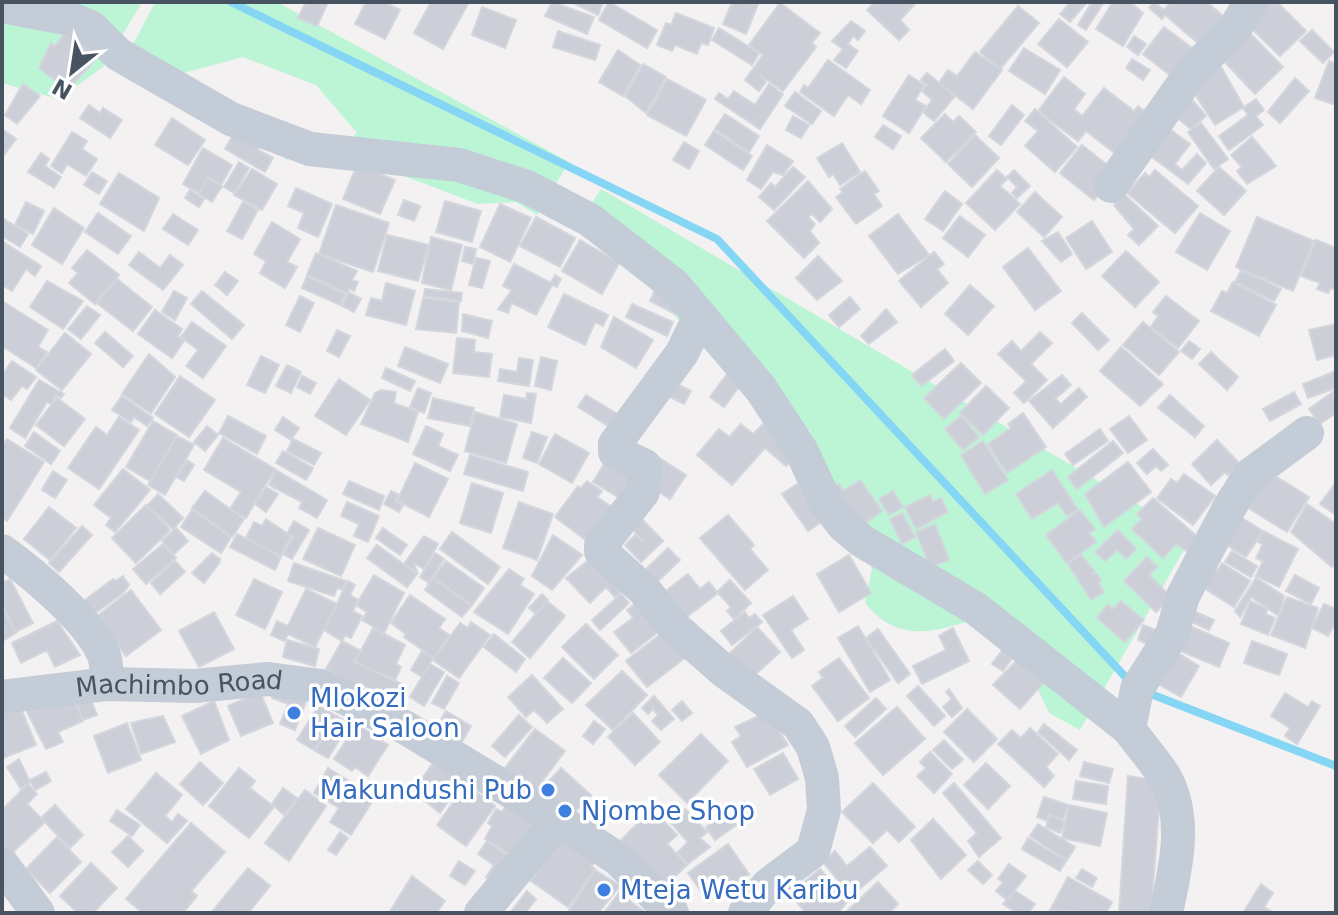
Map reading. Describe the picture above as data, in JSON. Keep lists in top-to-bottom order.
{
  "streets": {
    "street": ["Machimbo Road"]
  },
  "places": [
    "Mlokozi Hair Saloon",
    "Makundushi Pub",
    "Njombe Shop",
    "Mteja Wetu Karibu"
  ],
  "north": "bottom left"
}
